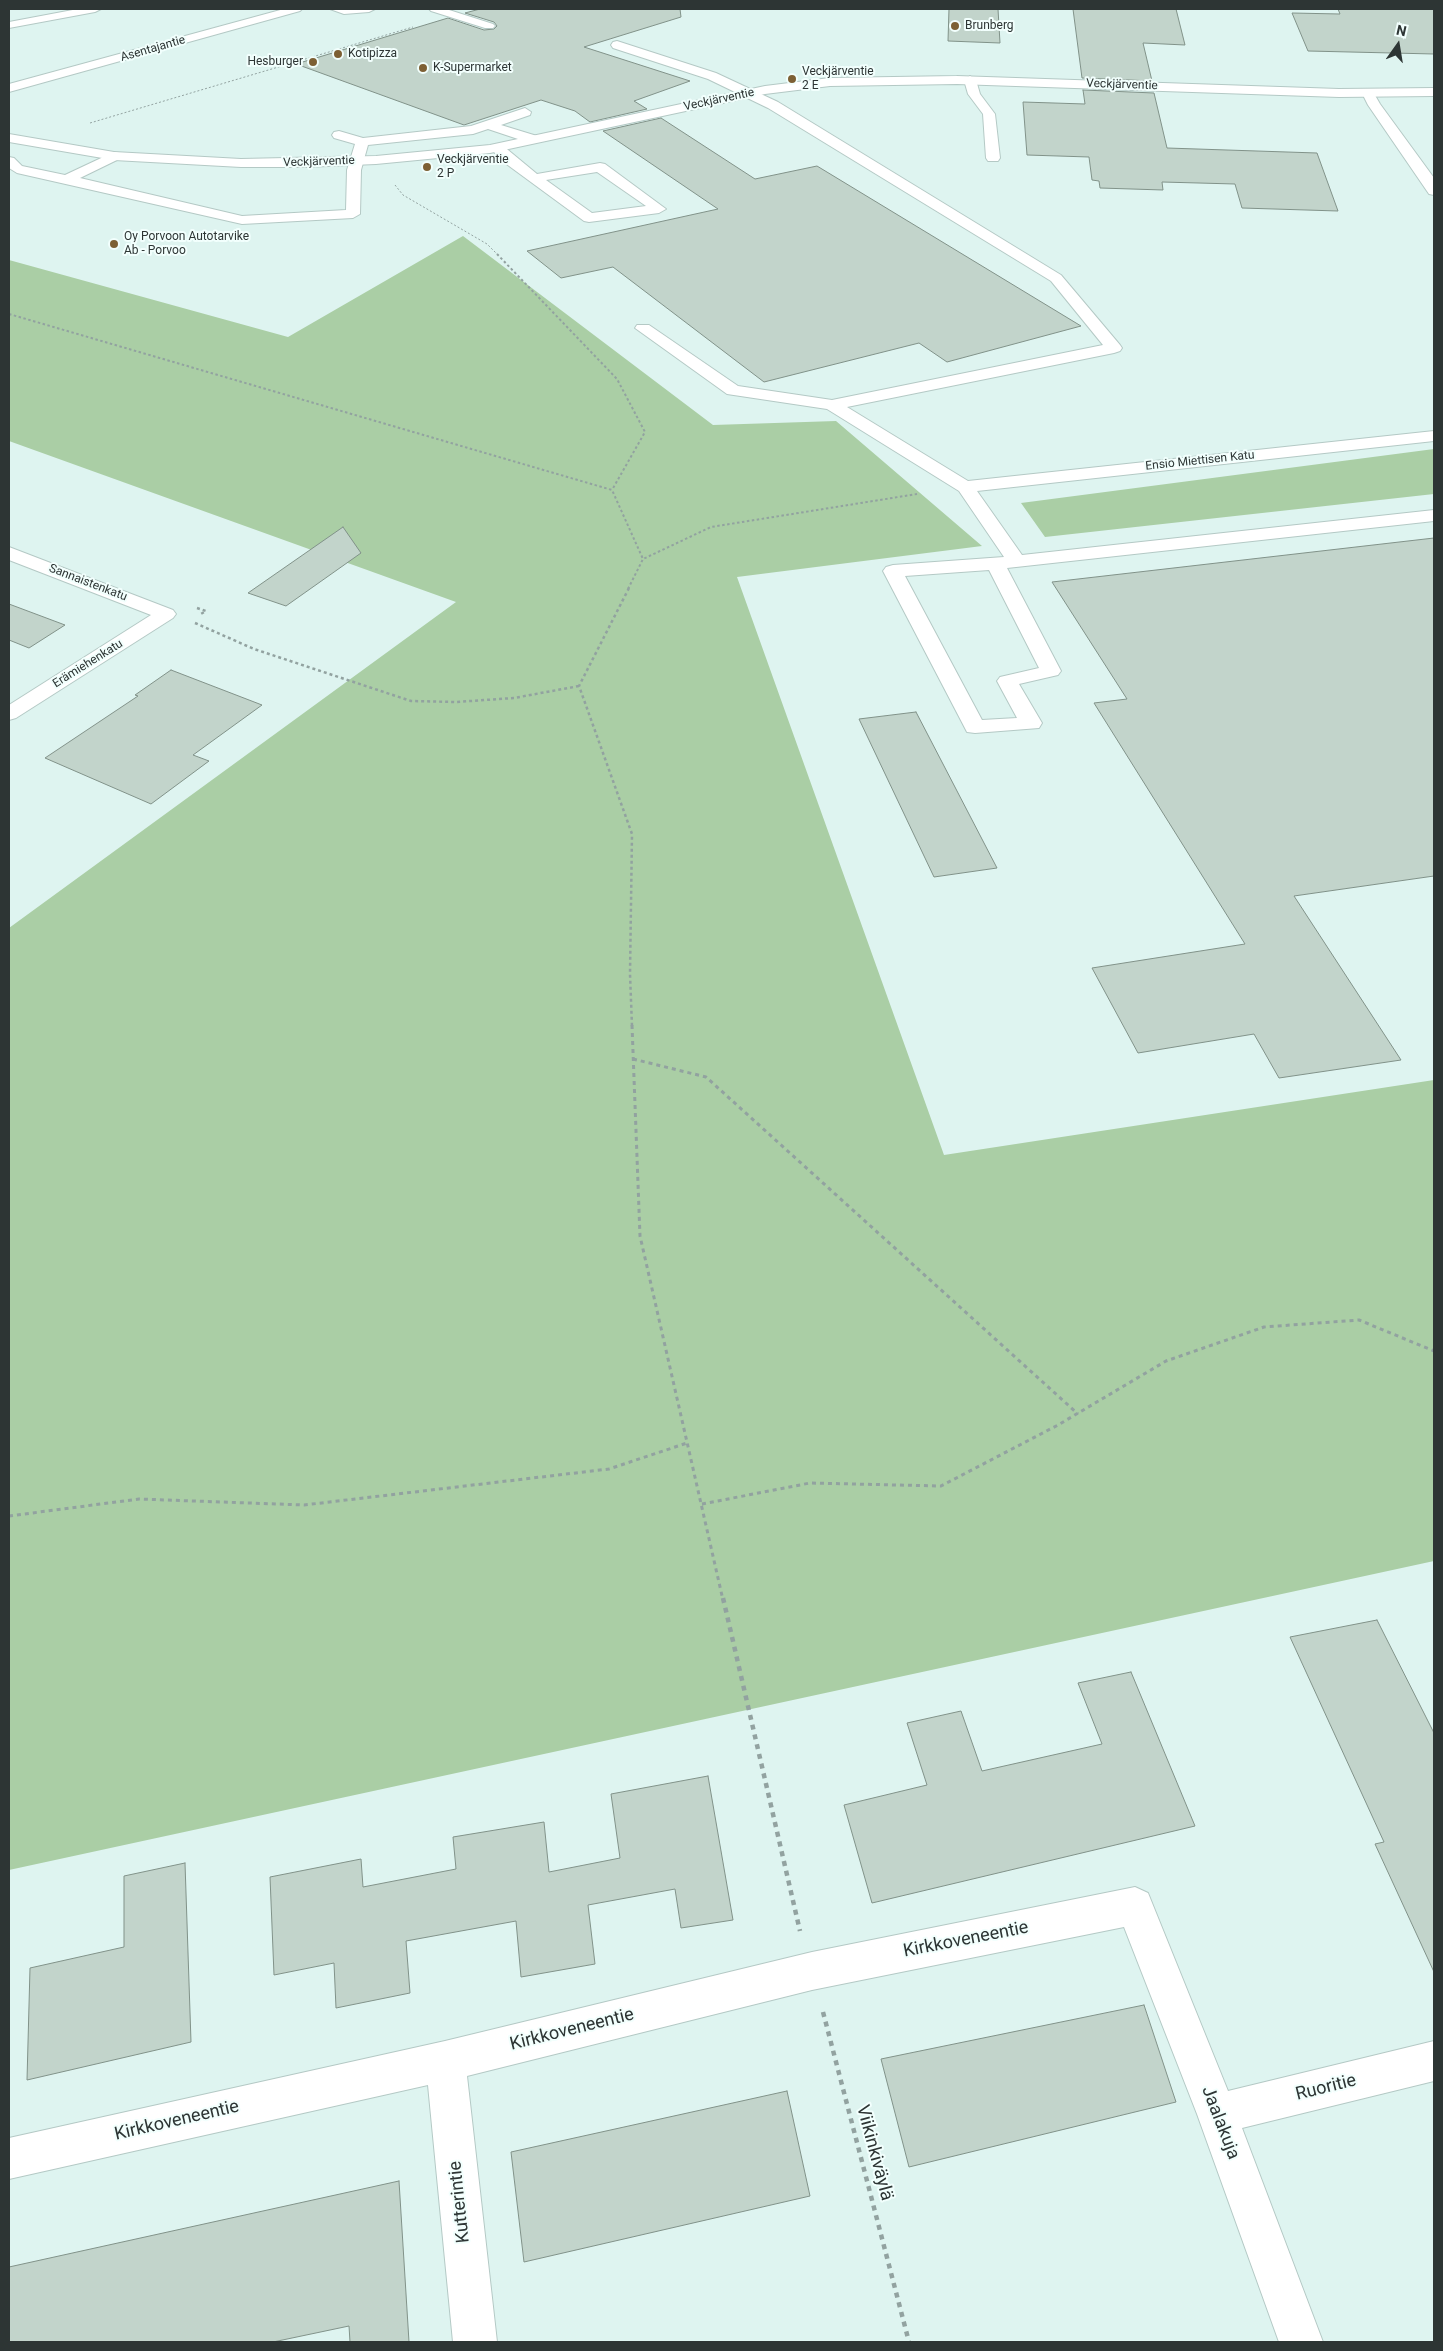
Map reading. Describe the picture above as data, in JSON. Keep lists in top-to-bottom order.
{
  "streets": {
    "street": [
      "Asentajantie",
      "Veckjärventie",
      "Ensio Miettisen Katu",
      "Sannaistenkatu",
      "Erämiehenkatu",
      "Kirkkoveneentie",
      "Ruoritie",
      "Jaalakuja",
      "Kutterintie"
    ],
    "path": ["Viikinkiväylä"]
  },
  "crossings": [
    ["Sannaistenkatu", "Erämiehenkatu"],
    ["Kirkkoveneentie", "Jaalakuja"],
    ["Kirkkoveneentie", "Viikinkiväylä"],
    ["Kirkkoveneentie", "Kutterintie"],
    ["Ruoritie", "Jaalakuja"]
  ],
  "places": [
    "Brunberg",
    "Kotipizza",
    "Hesburger",
    "K-Supermarket",
    "Veckjärventie 2 E",
    "Veckjärventie 2 P",
    "Oy Porvoon Autotarvike Ab - Porvoo"
  ],
  "north": "top"
}
